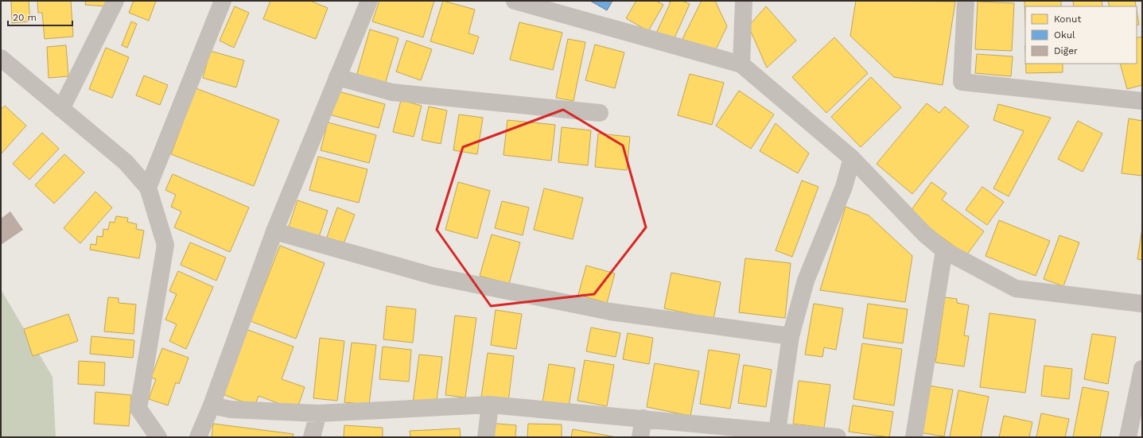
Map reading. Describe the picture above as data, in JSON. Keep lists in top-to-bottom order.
{
  "legend": ["Konut", "Okul", "Diğer"],
  "scale_bar": "20 m"
}
